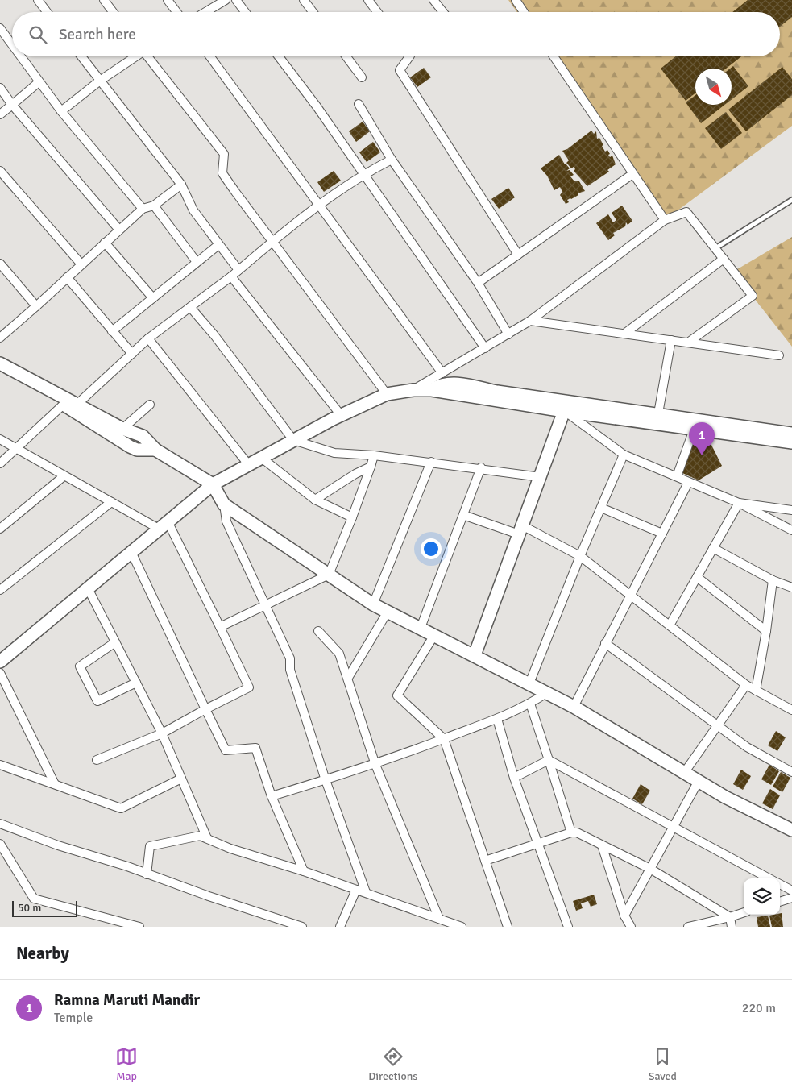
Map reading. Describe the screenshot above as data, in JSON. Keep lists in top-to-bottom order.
{
  "scale_bar": "50 m",
  "north": "bottom right",
  "page": {
    "search": "Search here",
    "pins": "1",
    "scale": "50 m",
    "heading": "Nearby",
    "list": [
      {
        "mark": "1",
        "name": "Ramna Maruti Mandir",
        "note": "Temple",
        "value": "220 m"
      }
    ],
    "nav": ["Map", "Directions", "Saved"]
  }
}
